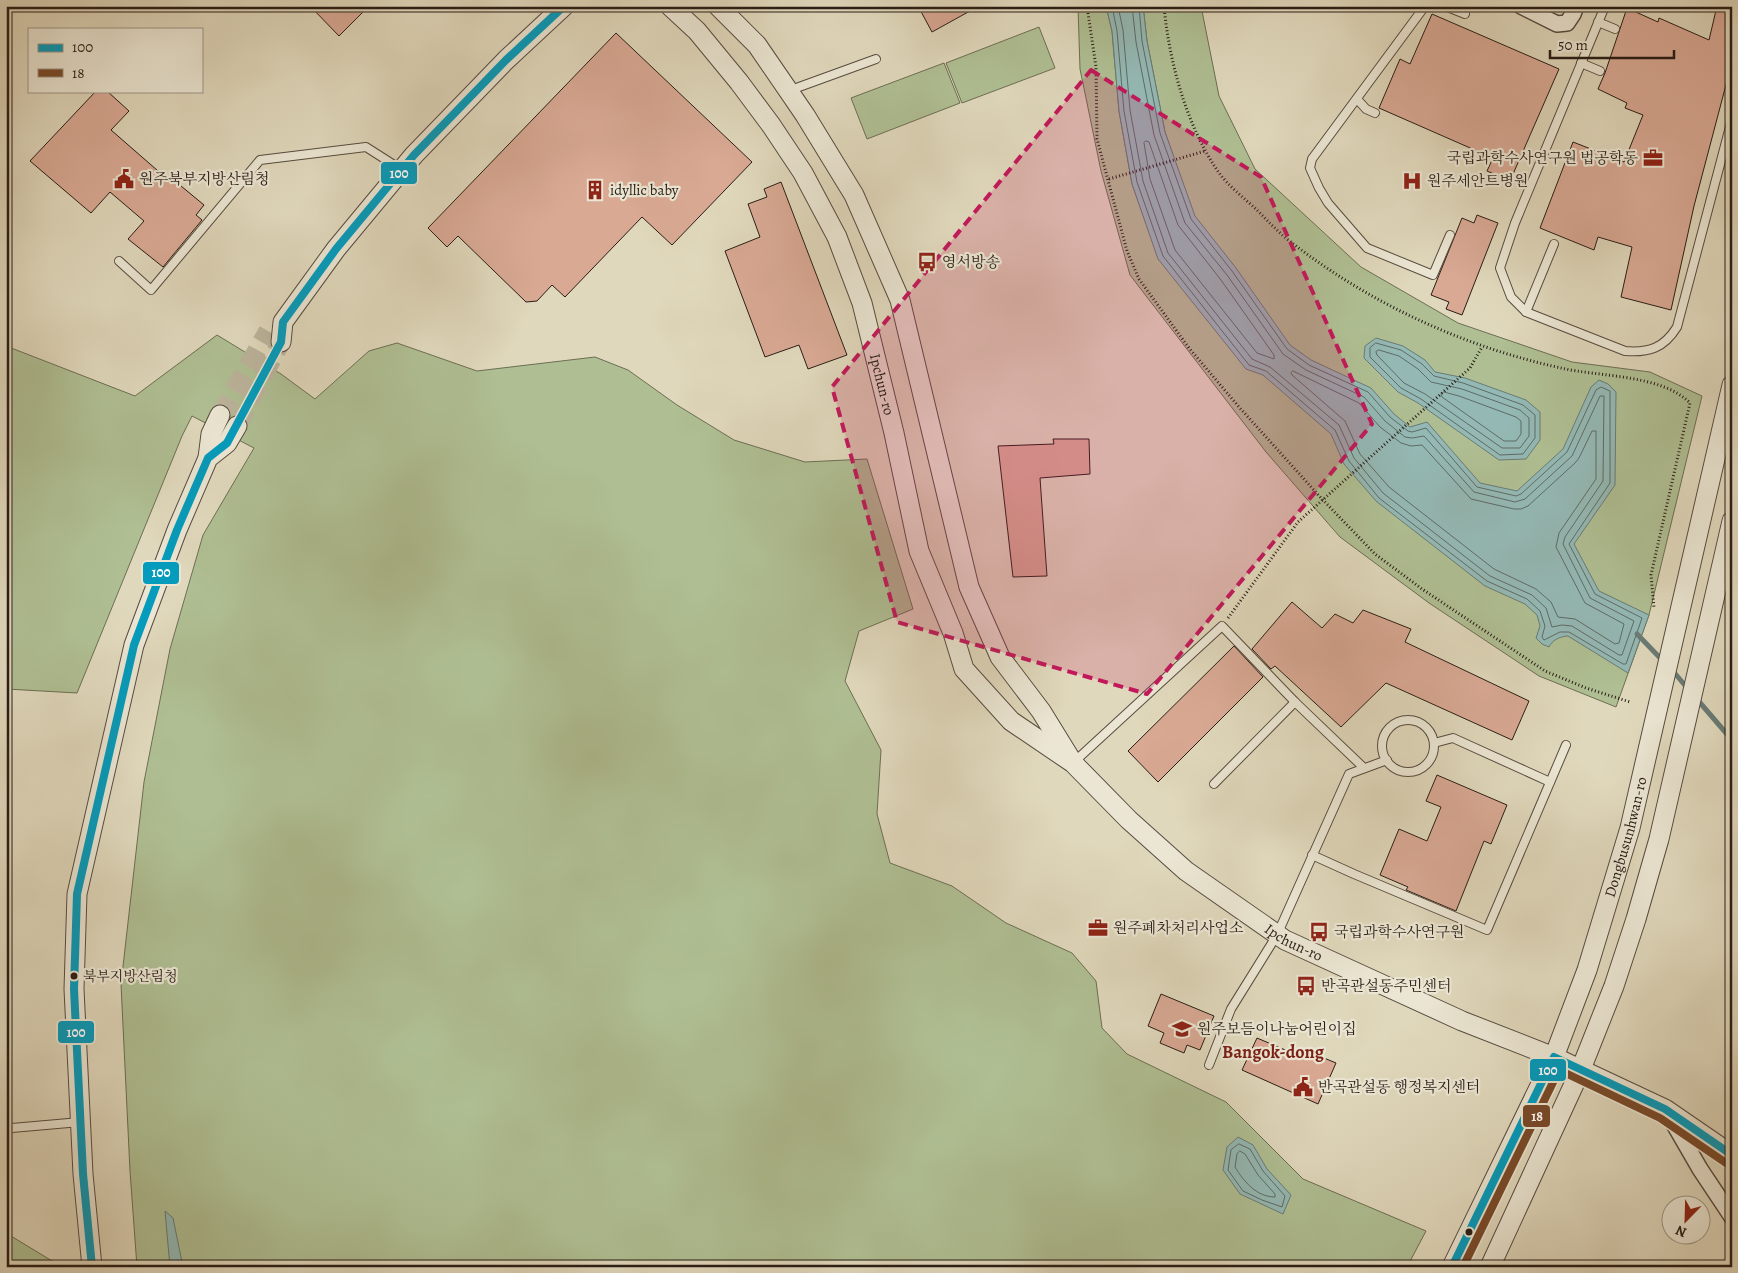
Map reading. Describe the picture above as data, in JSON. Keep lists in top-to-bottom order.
{
  "streets": {
    "street": ["Ipchun-ro", "Dongbusunhwan-ro"]
  },
  "crossings": [
    ["Ipchun-ro", "Dongbusunhwan-ro"]
  ],
  "districts": ["Bangok-dong"],
  "places": {
    "office": ["국립과학수사연구원 법공학동", "원주폐차처리사업소"],
    "public building": ["원주북부지방산림청", "반곡관설동 행정복지센터"],
    "hospital": ["원주세안트병원"],
    "building": ["idyllic baby"],
    "bus stop": ["영서방송", "국립과학수사연구원", "반곡관설동주민센터"],
    "other": ["북부지방산림청"],
    "school or university": ["원주보듬이나눔어린이집"]
  },
  "lines": ["transit line 100", "transit line 18"],
  "legend": ["100", "18"],
  "scale_bar": "50 m",
  "north": "bottom left"
}
